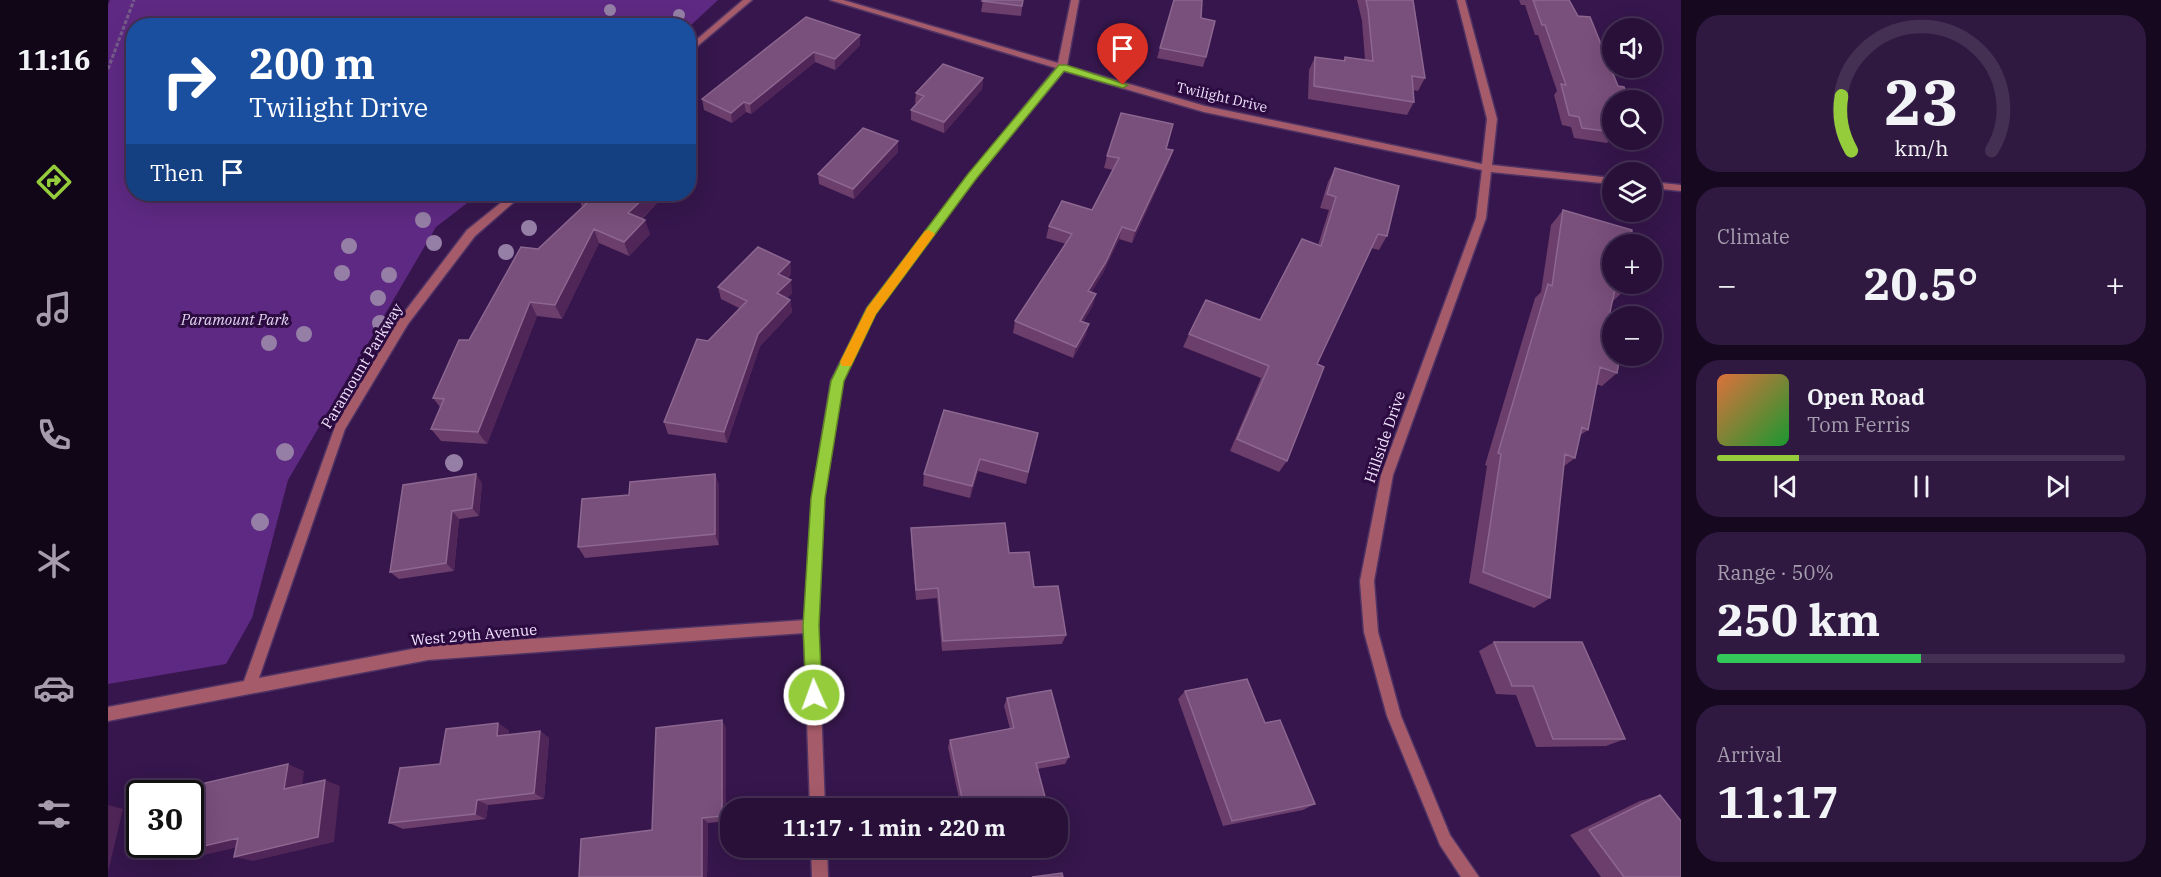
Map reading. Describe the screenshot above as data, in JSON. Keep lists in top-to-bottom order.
{
  "streets": {
    "street": [
      "Twilight Drive",
      "Paramount Parkway",
      "Hillside Drive",
      "West 29th Avenue"
    ]
  },
  "crossings": [
    ["Twilight Drive", "Hillside Drive"],
    ["Paramount Parkway", "West 29th Avenue"]
  ],
  "parks": ["Paramount Park"],
  "page": {
    "tabs": "11:16",
    "map_buttons": ["+", "−"],
    "turn": ["200 m", "Twilight Drive"],
    "then": "Then",
    "tile": [
      "Climate",
      ["Range · 50%", "250 km"],
      ["Arrival", "11:17"]
    ],
    "heat": ["−", "20.5°", "+"],
    "song": ["Open Road", "Tom Ferris"],
    "limit": "30",
    "trip": "11:17 · 1 min · 220 m",
    "gauge": ["23", "km/h"]
  }
}
